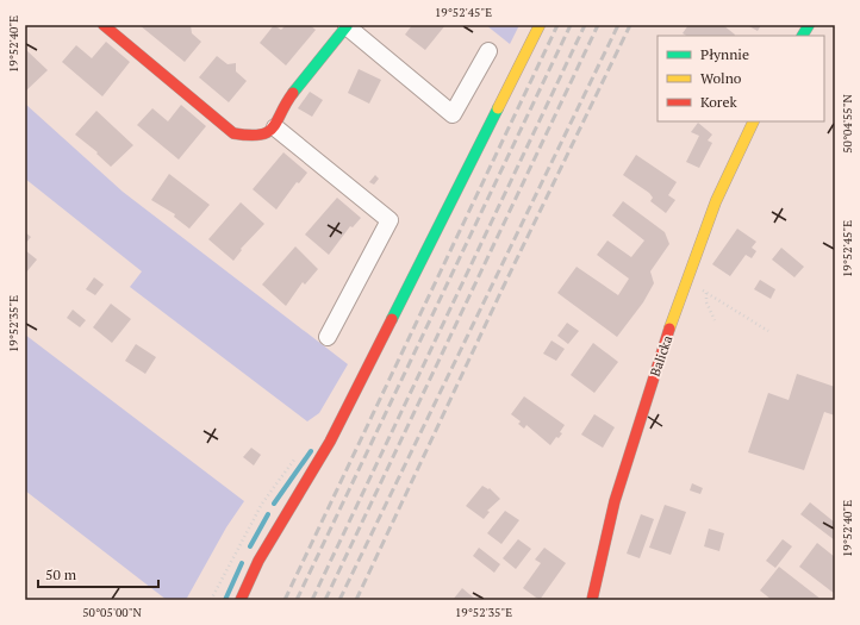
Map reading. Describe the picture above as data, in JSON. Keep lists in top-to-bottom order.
{
  "streets": {
    "street": ["Balicka"]
  },
  "legend": ["Płynnie", "Wolno", "Korek"],
  "scale_bar": "50 m",
  "coordinates": [
    "19°52'45\"E",
    "19°52'40\"E",
    "50°04'55\"N",
    "19°52'35\"E",
    "50°05'00\"N"
  ]
}
